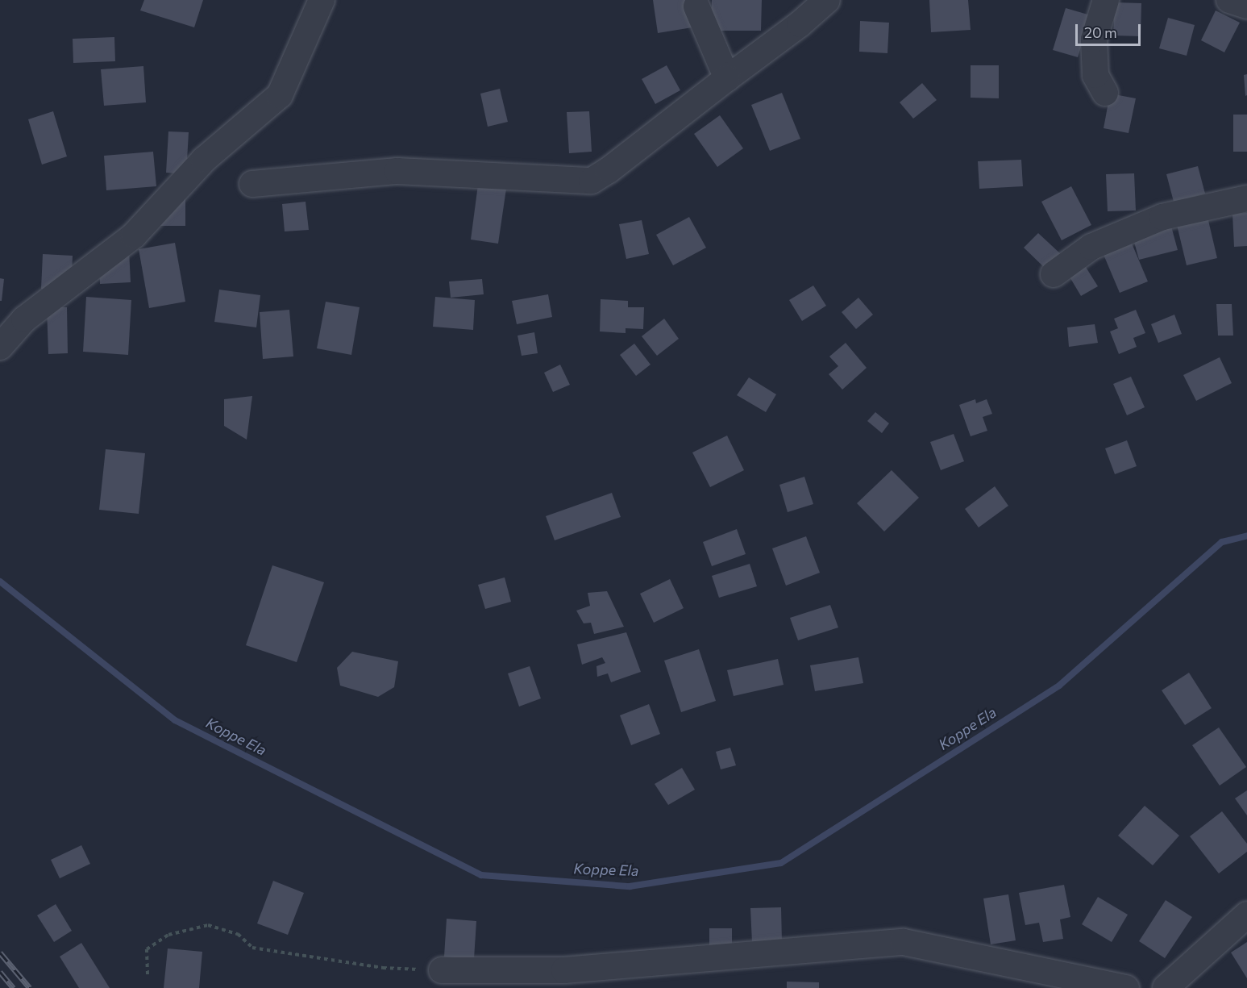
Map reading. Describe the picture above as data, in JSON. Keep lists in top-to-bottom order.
{
  "water": ["Koppe Ela"],
  "scale_bar": "20 m"
}
